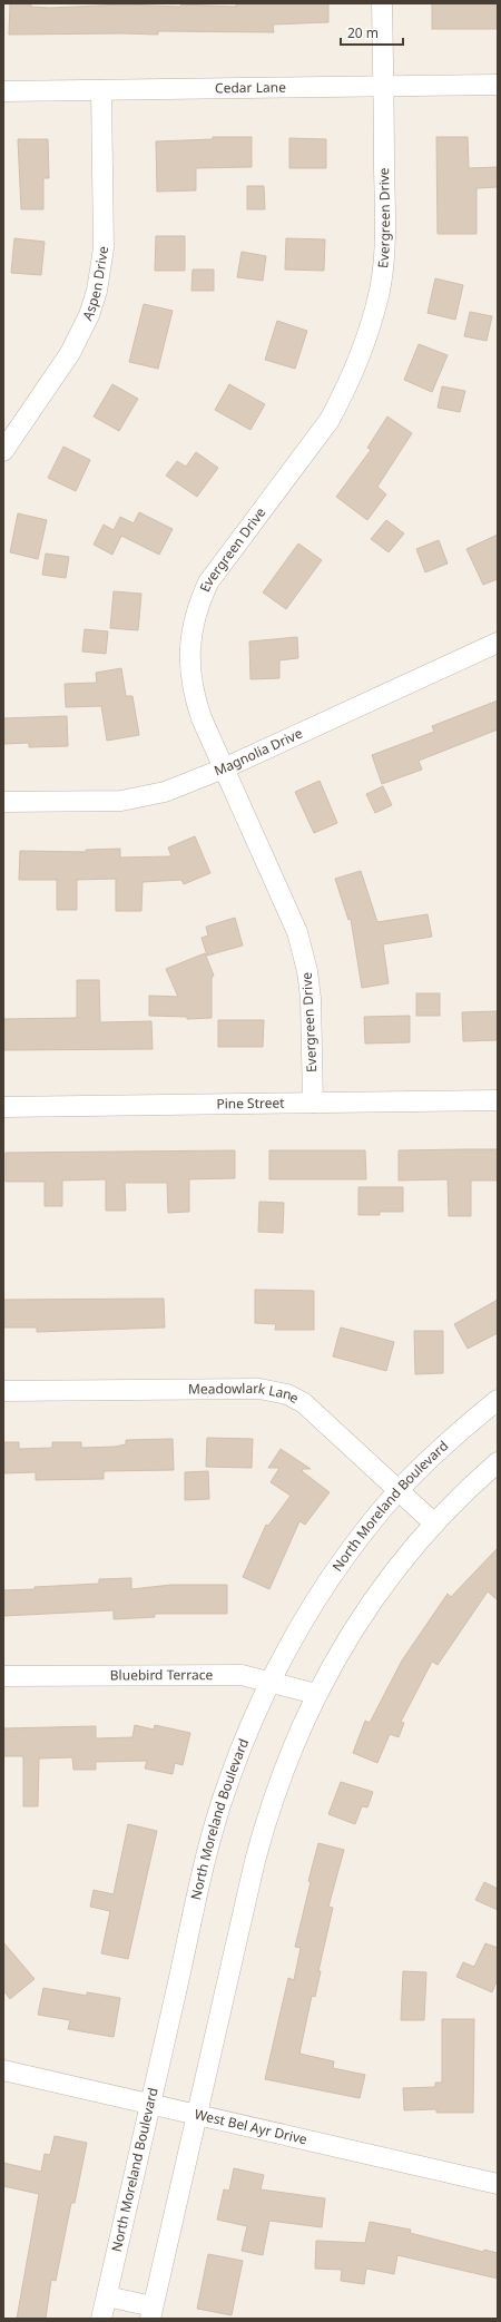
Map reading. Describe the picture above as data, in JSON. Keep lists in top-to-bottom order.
{
  "streets": {
    "street": [
      "Cedar Lane",
      "Evergreen Drive",
      "Aspen Drive",
      "Magnolia Drive",
      "Pine Street",
      "Meadowlark Lane",
      "North Moreland Boulevard",
      "Bluebird Terrace",
      "West Bel Ayr Drive"
    ]
  },
  "crossings": [
    ["Cedar Lane", "Evergreen Drive"],
    ["Cedar Lane", "Aspen Drive"],
    ["Evergreen Drive", "Magnolia Drive"],
    ["Evergreen Drive", "Pine Street"],
    ["Meadowlark Lane", "North Moreland Boulevard"],
    ["North Moreland Boulevard", "Bluebird Terrace"],
    ["North Moreland Boulevard", "West Bel Ayr Drive"]
  ],
  "scale_bar": "20 m"
}
